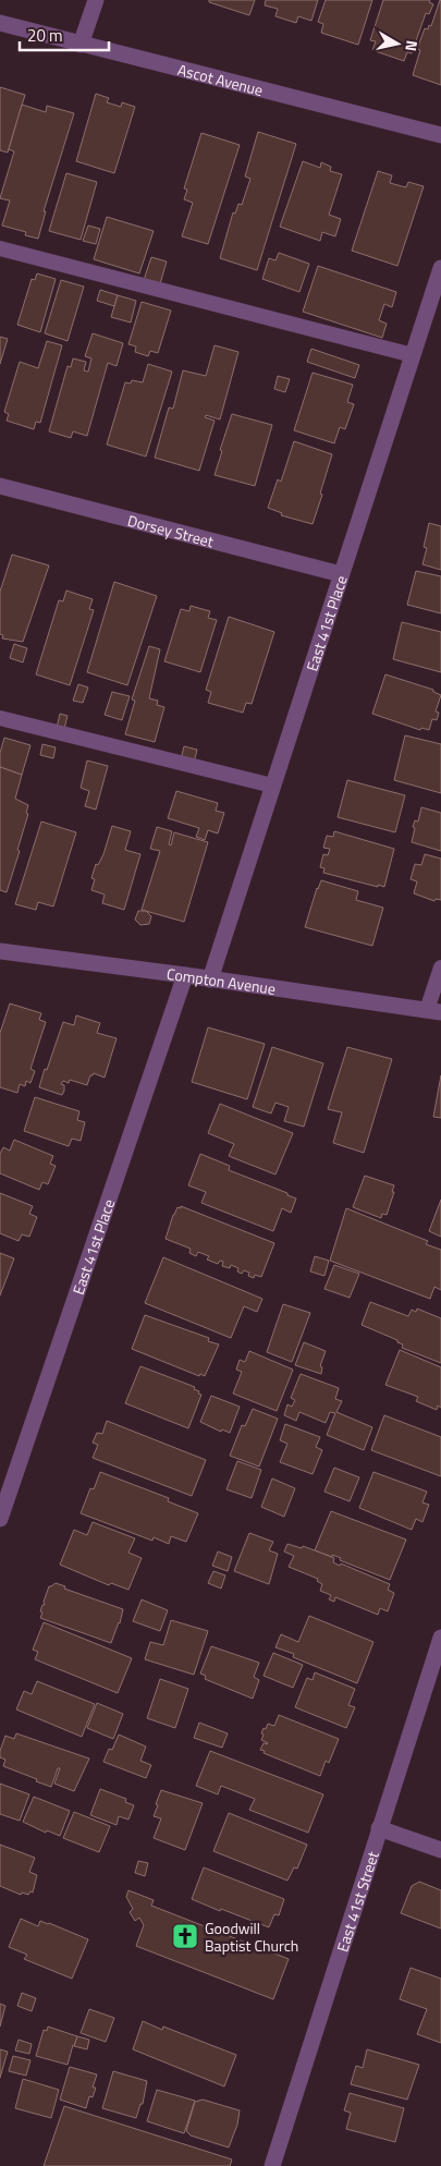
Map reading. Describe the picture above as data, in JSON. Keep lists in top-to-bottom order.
{
  "streets": {
    "street": [
      "Ascot Avenue",
      "Dorsey Street",
      "East 41st Place",
      "Compton Avenue",
      "East 41st Street"
    ]
  },
  "crossings": [
    ["Dorsey Street", "East 41st Place"],
    ["East 41st Place", "Compton Avenue"]
  ],
  "places": {
    "church": ["Goodwill Baptist Church"]
  },
  "scale_bar": "20 m",
  "north": "right"
}
